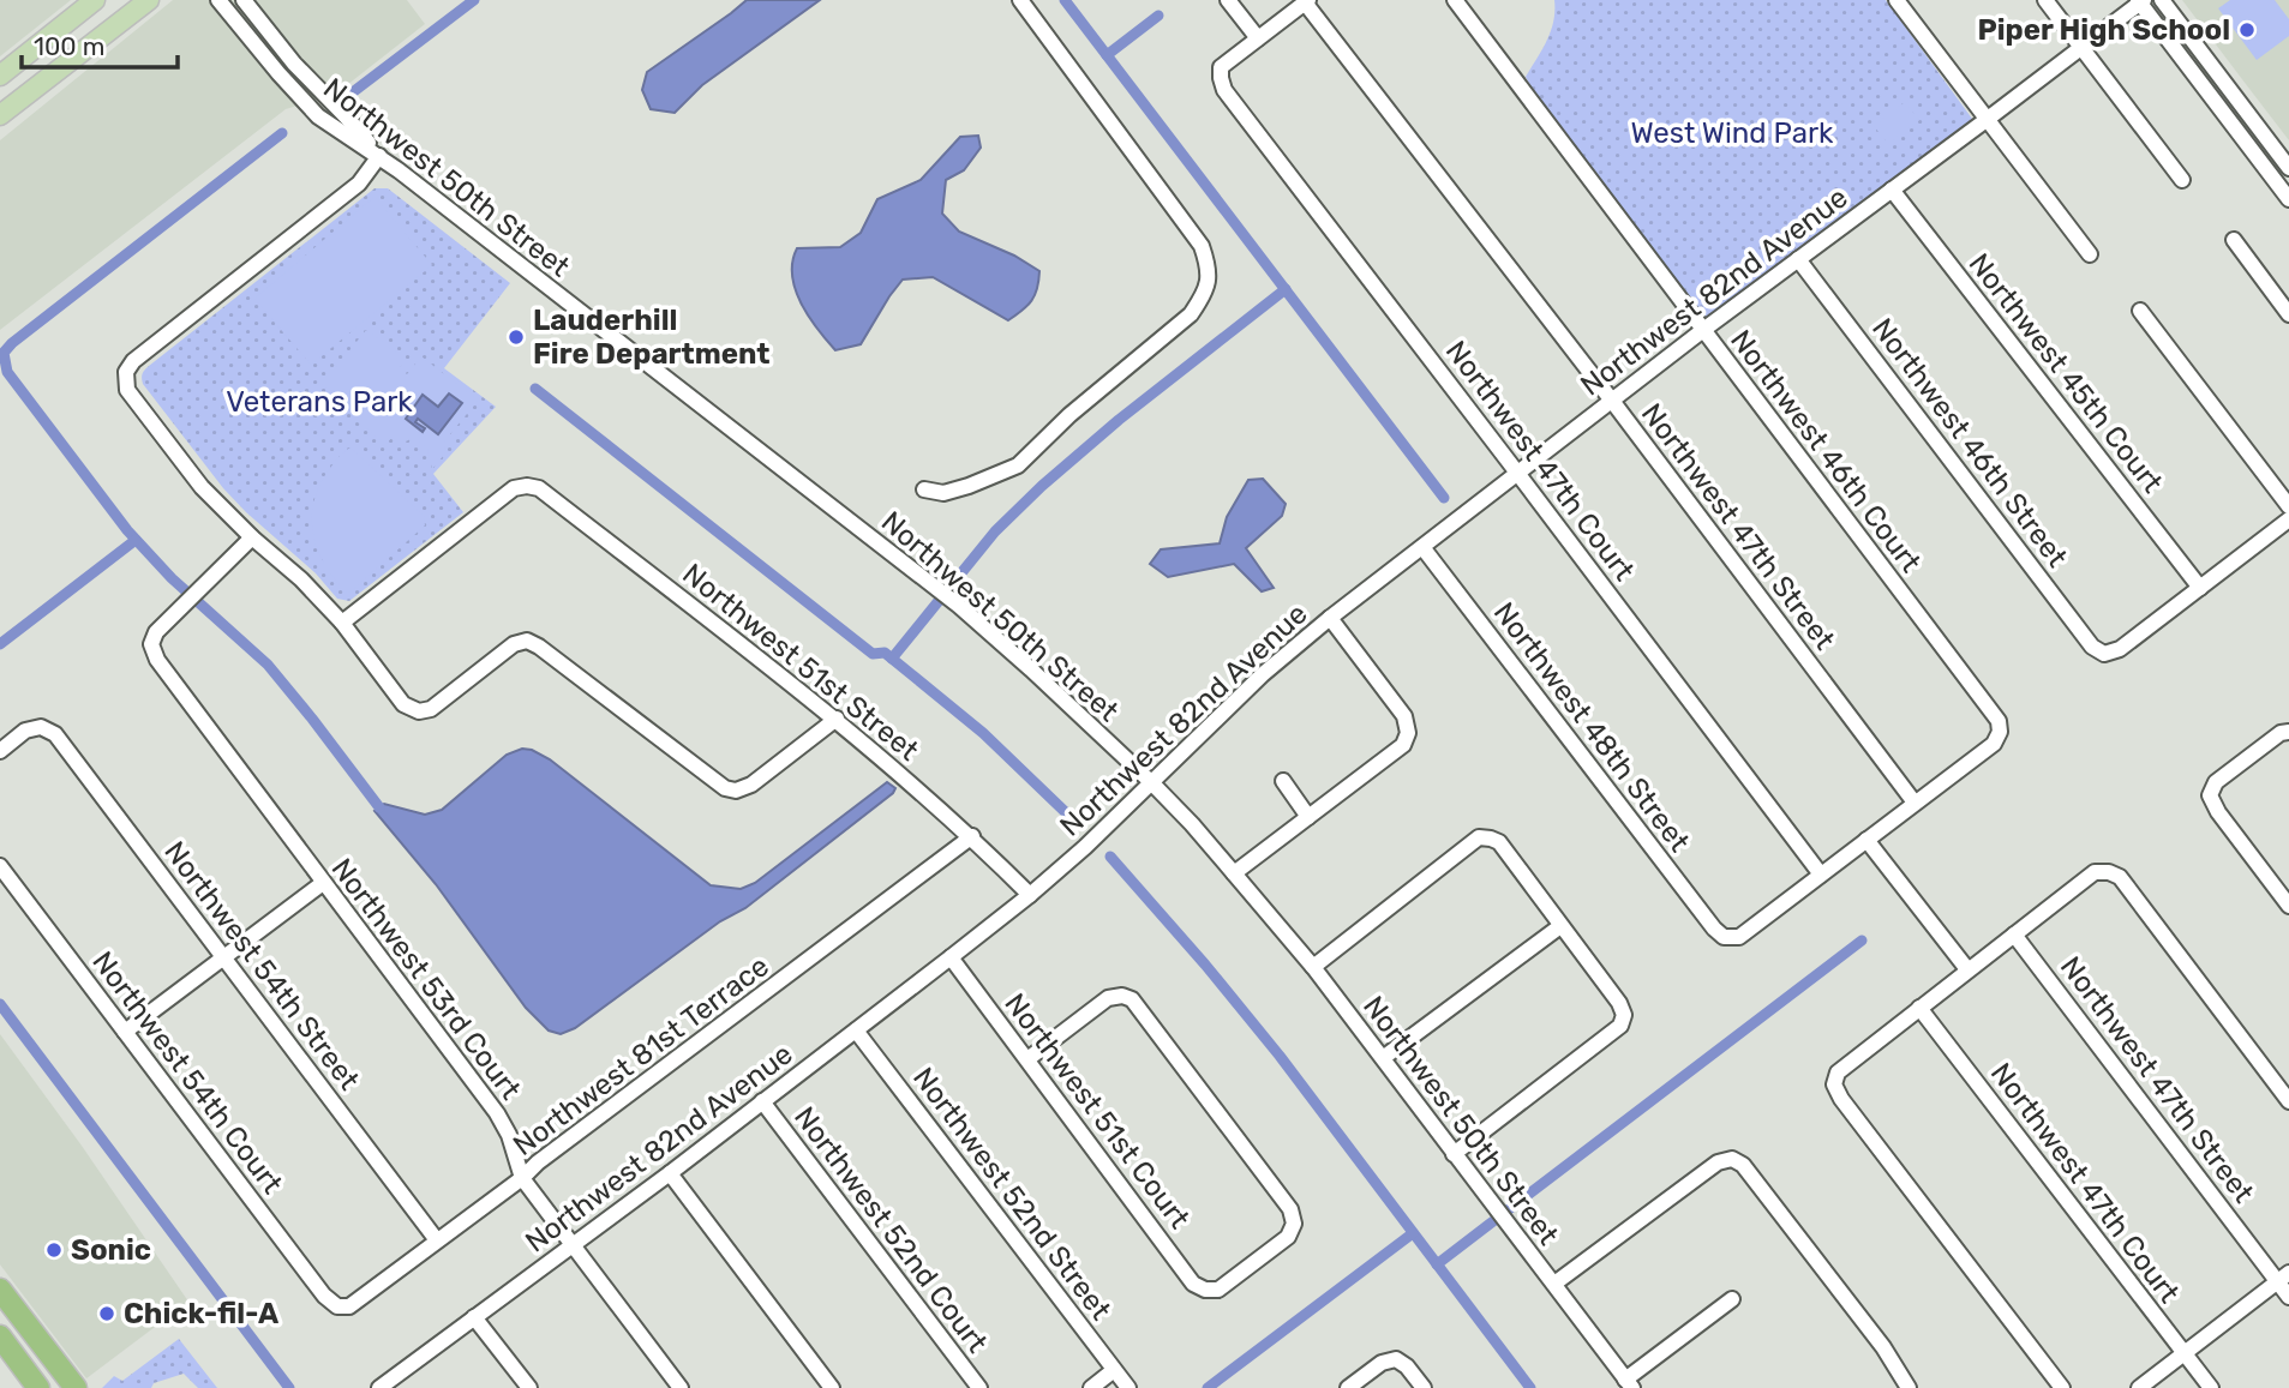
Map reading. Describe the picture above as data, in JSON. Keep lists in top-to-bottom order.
{
  "streets": {
    "street": [
      "Northwest 50th Street",
      "Northwest 82nd Avenue",
      "Northwest 45th Court",
      "Northwest 46th Street",
      "Northwest 46th Court",
      "Northwest 47th Court",
      "Northwest 47th Street",
      "Northwest 51st Street",
      "Northwest 48th Street",
      "Northwest 54th Street",
      "Northwest 53rd Court",
      "Northwest 81st Terrace",
      "Northwest 54th Court",
      "Northwest 51st Court",
      "Northwest 52nd Street",
      "Northwest 52nd Court"
    ]
  },
  "crossings": [
    ["Northwest 50th Street", "Northwest 82nd Avenue"],
    ["Northwest 82nd Avenue", "Northwest 45th Court"],
    ["Northwest 82nd Avenue", "Northwest 46th Street"],
    ["Northwest 82nd Avenue", "Northwest 46th Court"],
    ["Northwest 82nd Avenue", "Northwest 47th Court"],
    ["Northwest 82nd Avenue", "Northwest 47th Street"],
    ["Northwest 82nd Avenue", "Northwest 51st Street"],
    ["Northwest 82nd Avenue", "Northwest 48th Street"],
    ["Northwest 82nd Avenue", "Northwest 53rd Court"],
    ["Northwest 82nd Avenue", "Northwest 51st Court"],
    ["Northwest 82nd Avenue", "Northwest 52nd Street"],
    ["Northwest 82nd Avenue", "Northwest 52nd Court"],
    ["Northwest 45th Court", "Northwest 46th Street"],
    ["Northwest 46th Court", "Northwest 47th Street"],
    ["Northwest 47th Court", "Northwest 48th Street"],
    ["Northwest 51st Street", "Northwest 81st Terrace"],
    ["Northwest 54th Street", "Northwest 81st Terrace"],
    ["Northwest 53rd Court", "Northwest 81st Terrace"],
    ["Northwest 81st Terrace", "Northwest 54th Court"]
  ],
  "parks": ["West Wind Park", "Veterans Park"],
  "places": [
    "Piper High School",
    "Lauderhill Fire Department",
    "Sonic",
    "Chick-fil-A"
  ],
  "scale_bar": "100 m"
}
